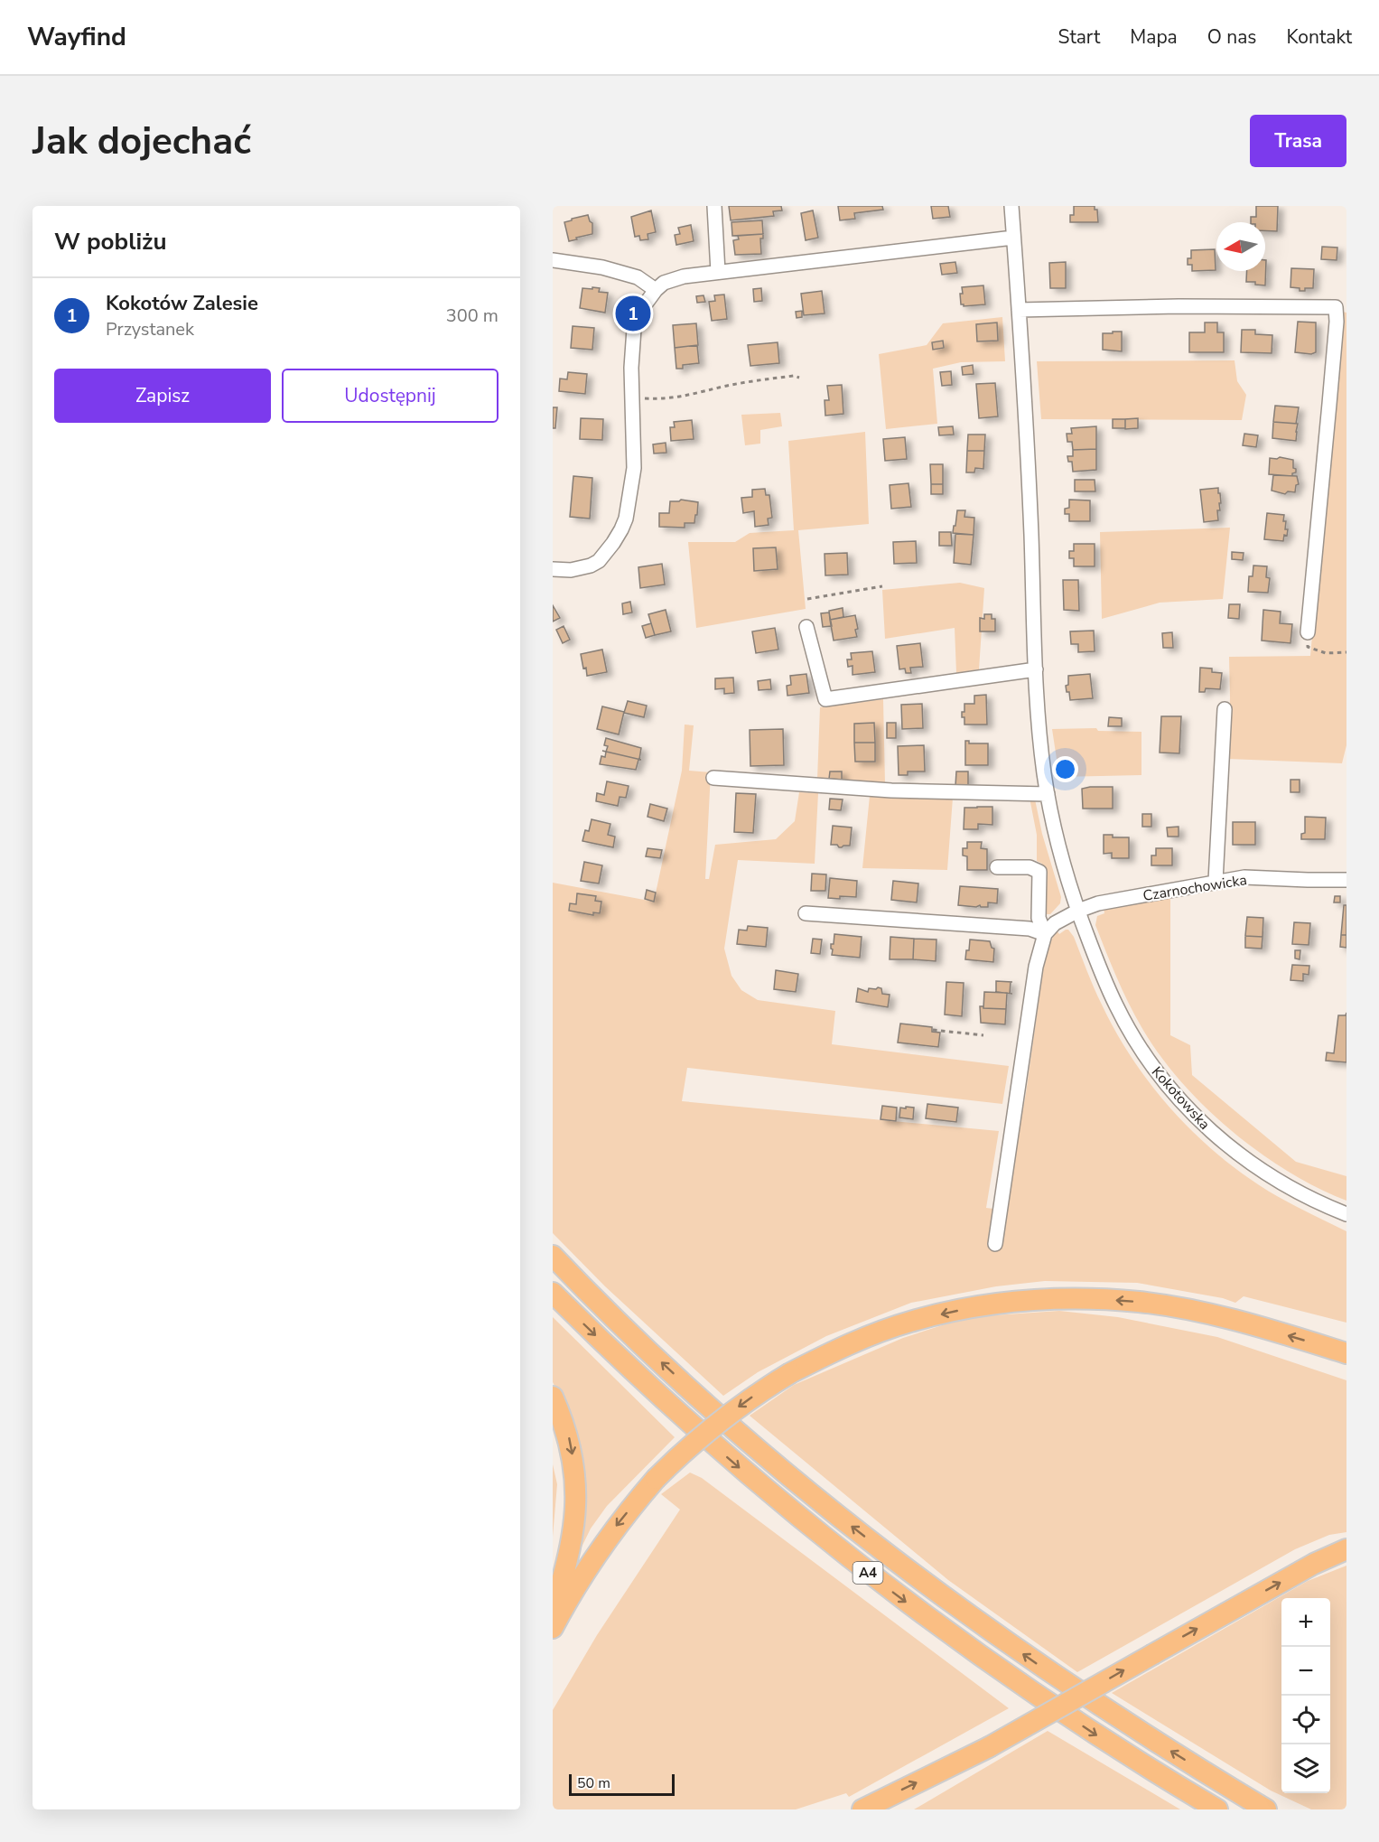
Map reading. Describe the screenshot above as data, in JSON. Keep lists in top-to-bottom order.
{
  "streets": {
    "highway": ["A4"],
    "street": ["Czarnochowicka", "Kokotowska"]
  },
  "crossings": [
    ["Czarnochowicka", "Kokotowska"]
  ],
  "scale_bar": "50 m",
  "north": "left",
  "page": {
    "header": "Wayfind",
    "nav": [
      "Start",
      "Mapa",
      "O nas",
      "Kontakt"
    ],
    "buttons": [
      "Trasa",
      ["Zapisz", "Udostępnij"]
    ],
    "title": "Jak dojechać",
    "heading": "W pobliżu",
    "list": [
      {
        "mark": "1",
        "name": "Kokotów Zalesie",
        "note": "Przystanek",
        "value": "300 m"
      }
    ],
    "pins": "1",
    "map_buttons": ["+", "−"],
    "scale": "50 m"
  }
}
